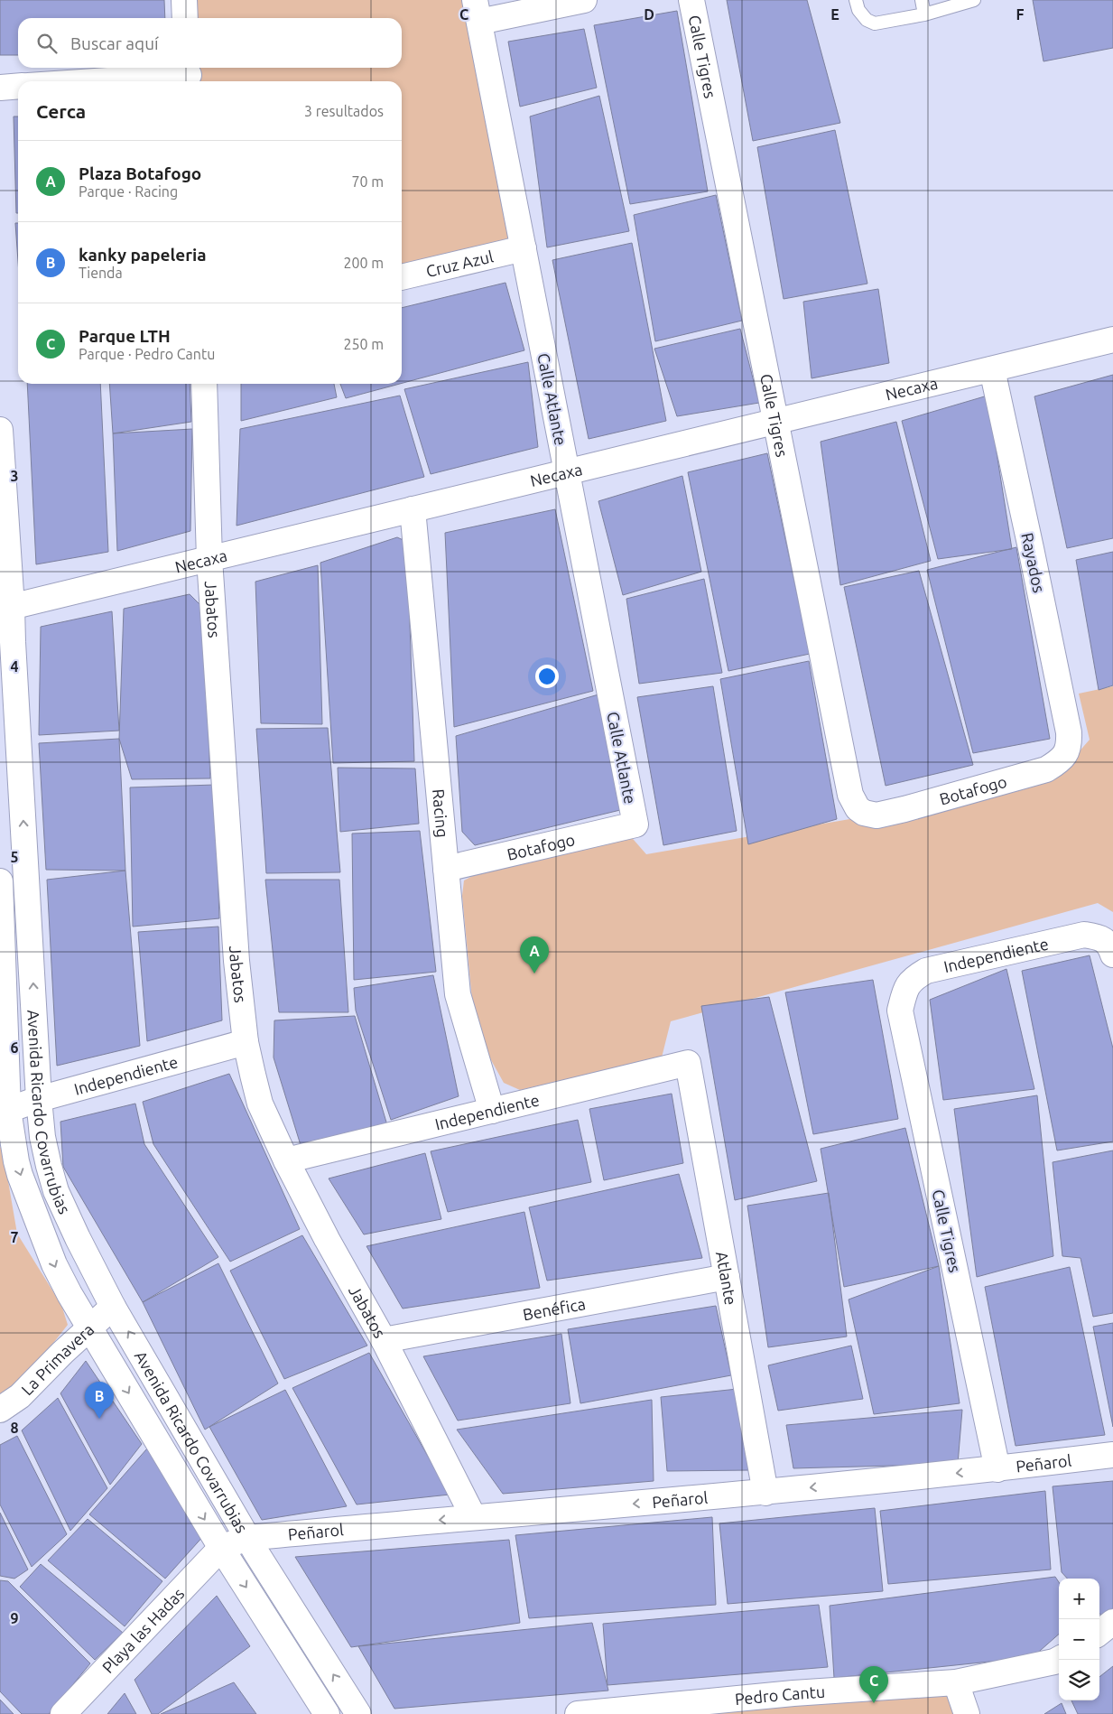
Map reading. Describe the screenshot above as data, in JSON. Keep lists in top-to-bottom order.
{
  "streets": {
    "street": [
      "Calle Tigres",
      "Cruz Azul",
      "Necaxa",
      "Calle Atlante",
      "Rayados",
      "Jabatos",
      "Botafogo",
      "Racing",
      "Independiente",
      "Avenida Ricardo Covarrubias",
      "Atlante",
      "Benéfica",
      "La Primavera",
      "Peñarol",
      "Playa las Hadas",
      "Pedro Cantu"
    ]
  },
  "crossings": [
    ["Calle Tigres", "Necaxa"],
    ["Calle Tigres", "Botafogo"],
    ["Calle Tigres", "Independiente"],
    ["Calle Tigres", "Peñarol"],
    ["Cruz Azul", "Calle Atlante"],
    ["Necaxa", "Calle Atlante"],
    ["Necaxa", "Rayados"],
    ["Necaxa", "Jabatos"],
    ["Necaxa", "Racing"],
    ["Necaxa", "Avenida Ricardo Covarrubias"],
    ["Calle Atlante", "Botafogo"],
    ["Rayados", "Botafogo"],
    ["Jabatos", "Independiente"],
    ["Jabatos", "Benéfica"],
    ["Jabatos", "Peñarol"],
    ["Botafogo", "Racing"],
    ["Racing", "Independiente"],
    ["Independiente", "Avenida Ricardo Covarrubias"],
    ["Independiente", "Atlante"],
    ["Avenida Ricardo Covarrubias", "La Primavera"],
    ["Avenida Ricardo Covarrubias", "Peñarol"],
    ["Avenida Ricardo Covarrubias", "Playa las Hadas"],
    ["Atlante", "Benéfica"],
    ["Atlante", "Peñarol"]
  ],
  "one_way": ["Peñarol"],
  "page": {
    "search": "Buscar aquí",
    "heading": ["Cerca", "3 resultados"],
    "list": [
      {
        "mark": "A",
        "name": "Plaza Botafogo",
        "note": "Parque · Racing",
        "value": "70 m"
      },
      {
        "mark": "B",
        "name": "kanky papeleria",
        "note": "Tienda",
        "value": "200 m"
      },
      {
        "mark": "C",
        "name": "Parque LTH",
        "note": "Parque · Pedro Cantu",
        "value": "250 m"
      }
    ],
    "pins": ["A", "B", "C"],
    "map_buttons": ["+", "−"]
  },
  "grid": {
    "columns": [
      "C",
      "D",
      "E",
      "F"
    ],
    "rows": [
      "3",
      "4",
      "5",
      "6",
      "7",
      "8",
      "9"
    ]
  }
}
